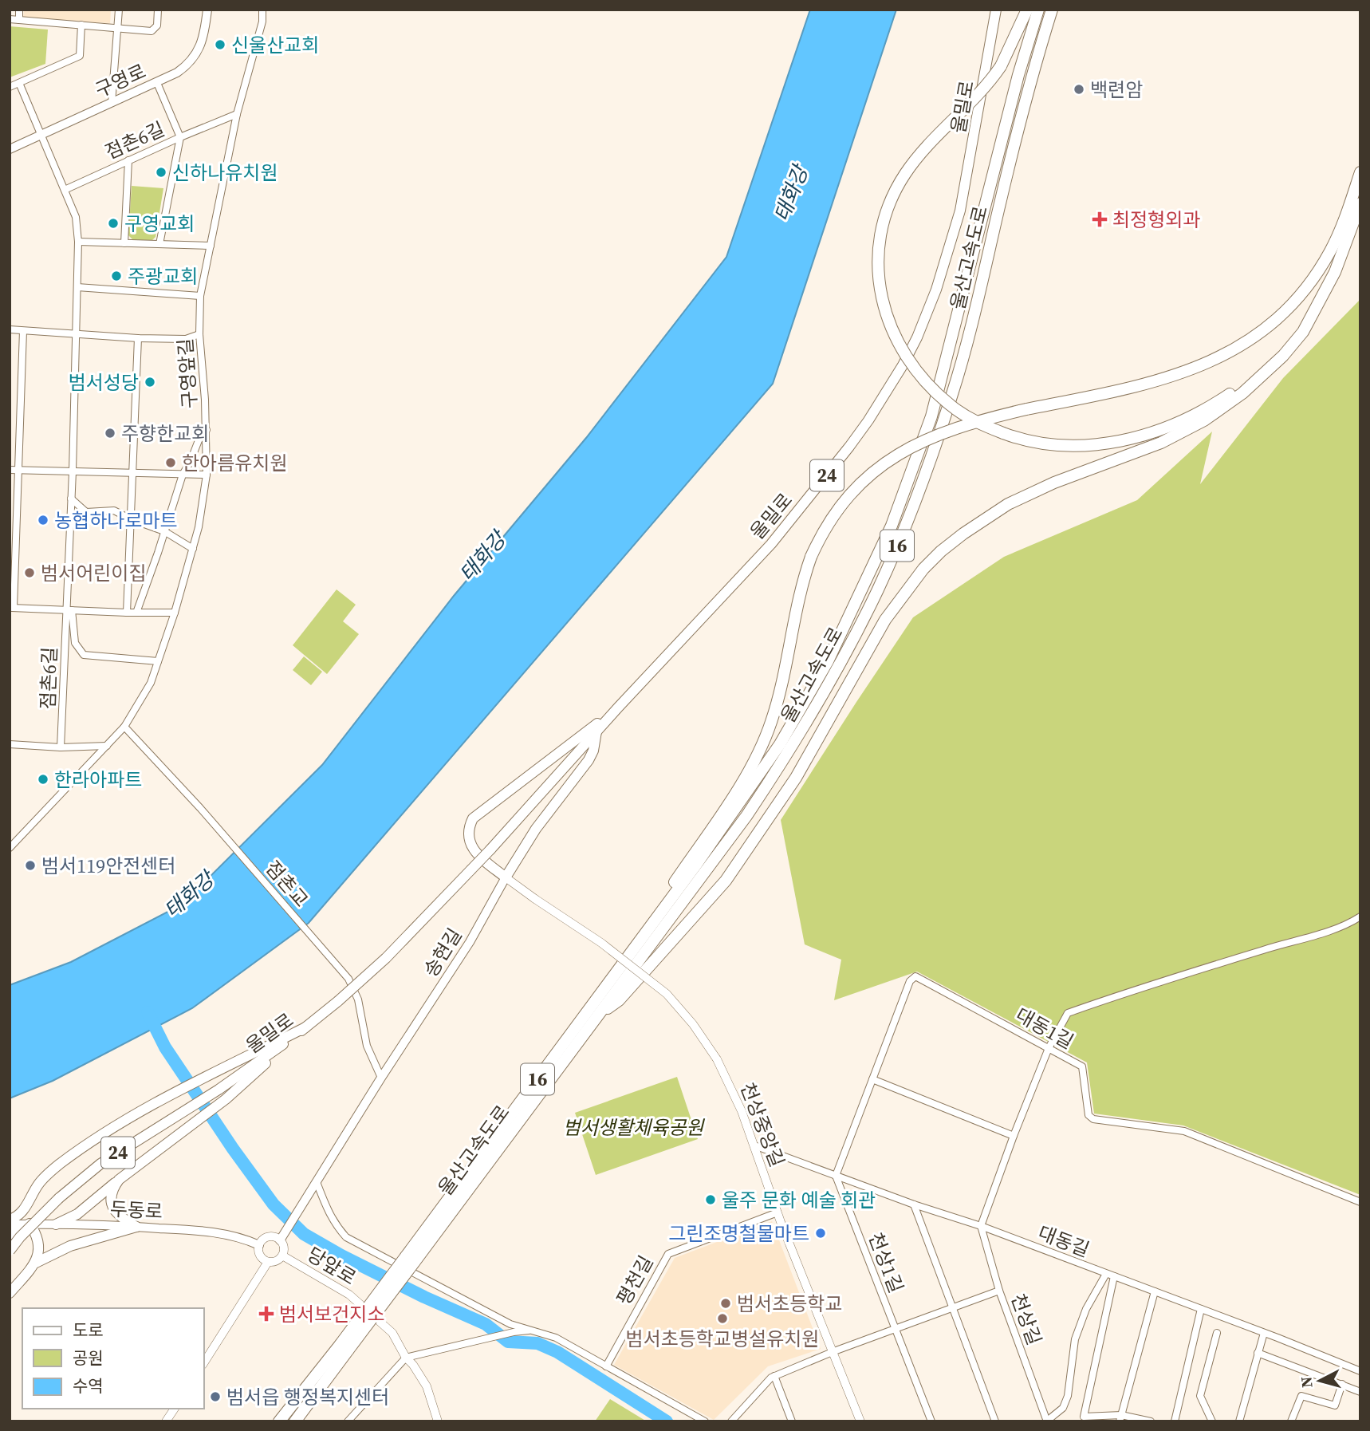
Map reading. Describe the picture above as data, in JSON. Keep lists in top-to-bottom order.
{
  "streets": {
    "highway": ["울산고속도로", "16"],
    "main road": [
      "구영로",
      "울밀로",
      "24",
      "송현길",
      "두동로"
    ],
    "street": [
      "점촌6길",
      "구영앞길",
      "점촌교",
      "대동1길",
      "천상중앙길",
      "대동길",
      "천상1길",
      "당앞로",
      "평천길",
      "천상길"
    ]
  },
  "crossings": [
    ["구영로", "점촌6길"],
    ["울산고속도로", "16"],
    ["구영앞길", "점촌교"],
    ["점촌교", "송현길"],
    ["송현길", "천상중앙길"],
    ["대동1길", "대동길"],
    ["대동1길", "천상1길"],
    ["천상중앙길", "대동길"],
    ["천상중앙길", "평천길"],
    ["두동로", "당앞로"],
    ["대동길", "천상1길"],
    ["대동길", "천상길"]
  ],
  "water": ["태화강"],
  "parks": ["범서생활체육공원"],
  "places": {
    "other": [
      "신울산교회",
      "백련암",
      "신하나유치원",
      "구영교회",
      "주광교회",
      "범서성당",
      "주향한교회",
      "한아름유치원",
      "농협하나로마트",
      "범서어린이집",
      "한라아파트",
      "범서119안전센터",
      "울주 문화 예술 회관",
      "그린조명철물마트",
      "범서초등학교",
      "범서초등학교병설유치원",
      "범서읍 행정복지센터"
    ],
    "health": ["최정형외과", "범서보건지소"]
  },
  "legend": ["도로", "공원", "수역"],
  "north": "left"
}
